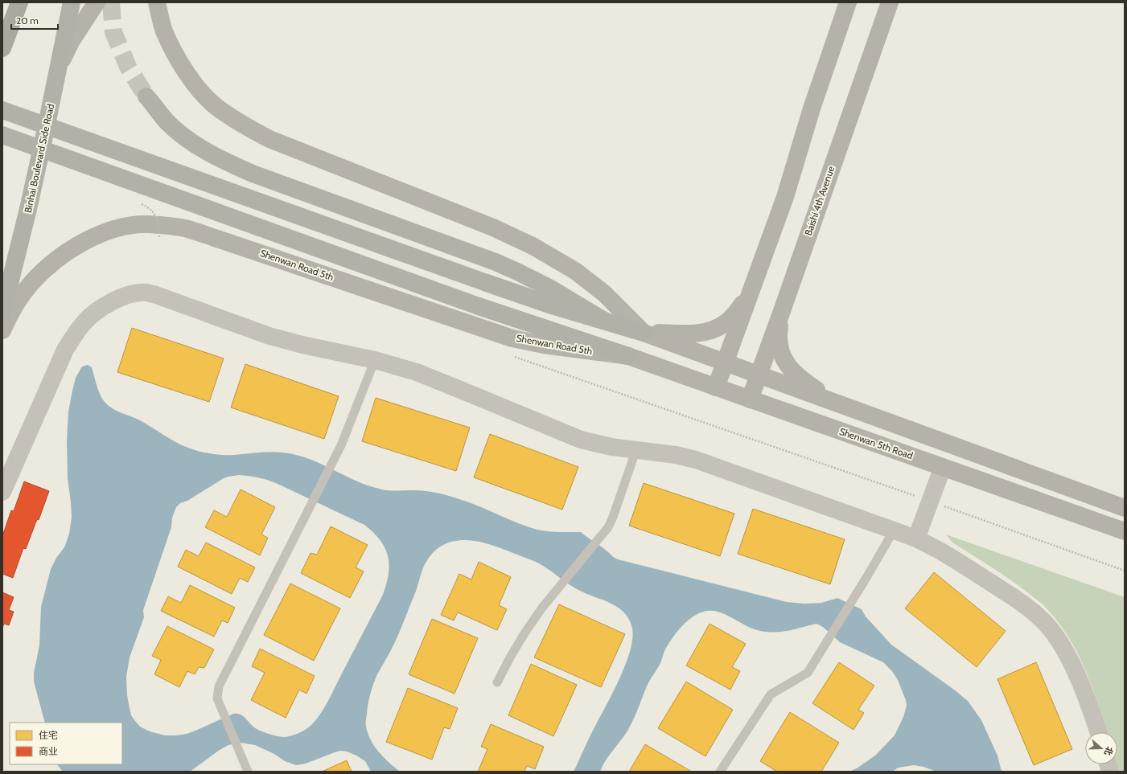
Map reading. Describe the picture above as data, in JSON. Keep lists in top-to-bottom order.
{
  "streets": {
    "main road": ["Binhai Boulevard Side Road"],
    "street": ["Baishi 4th Avenue", "Shenwan Road 5th", "Shenwan 5th Road"]
  },
  "crossings": [
    ["Baishi 4th Avenue", "Shenwan 5th Road"],
    ["Shenwan Road 5th", "Shenwan 5th Road"]
  ],
  "legend": ["住宅", "商业"],
  "scale_bar": "20 m",
  "north": "right"
}
